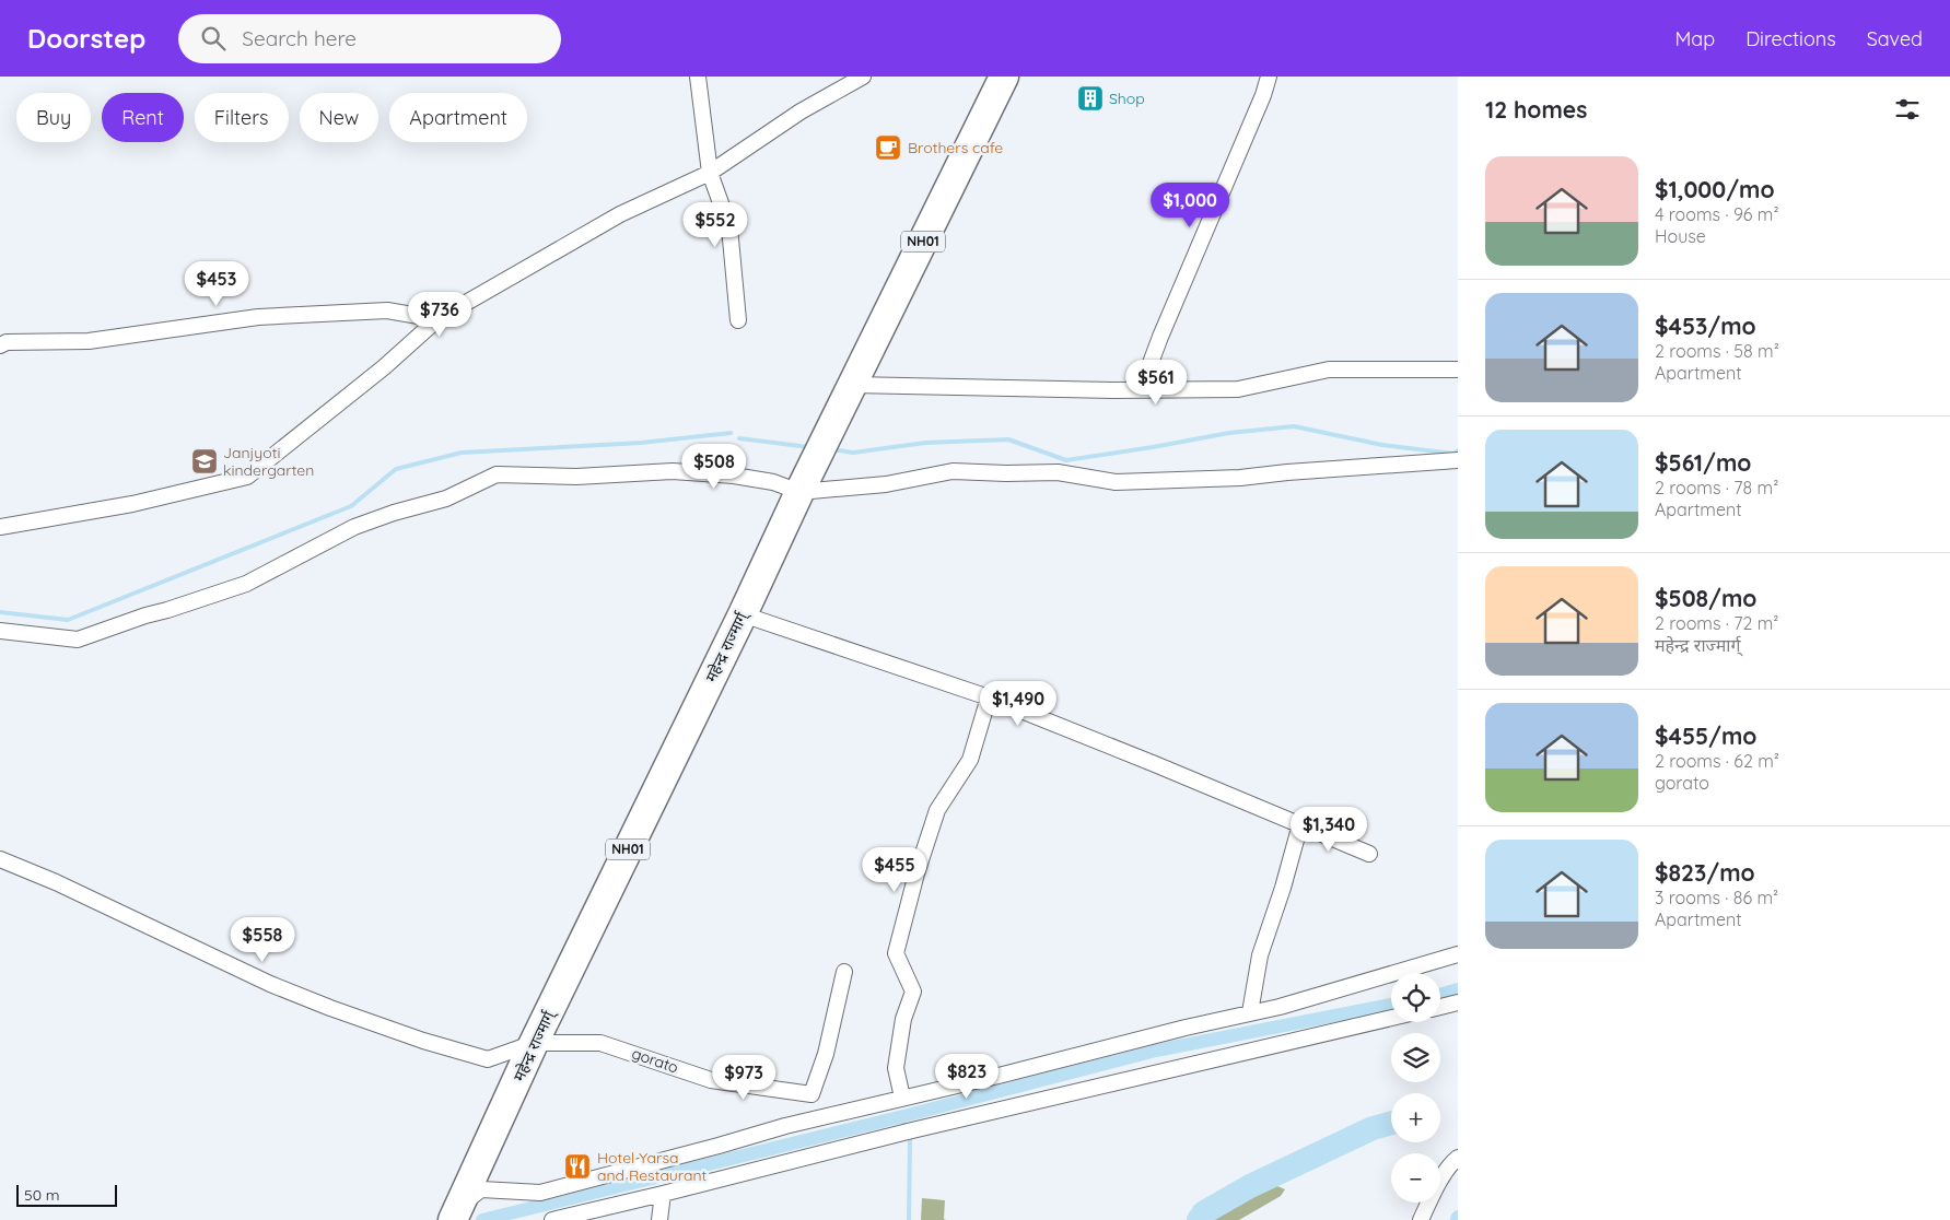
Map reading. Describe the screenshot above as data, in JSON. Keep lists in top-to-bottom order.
{
  "streets": {
    "highway": ["NH01", "महेन्द्र राज्मार्ग्"],
    "street": ["gorato"]
  },
  "crossings": [
    ["महेन्द्र राज्मार्ग्", "gorato"]
  ],
  "places": {
    "building": ["Shop"],
    "cafe": ["Brothers cafe"],
    "school or university": ["Janjyoti kindergarten"],
    "restaurant": ["Hotel Yarsa and Restaurant"]
  },
  "scale_bar": "50 m",
  "page": {
    "header": "Doorstep",
    "search": "Search here",
    "nav": ["Map", "Directions", "Saved"],
    "heading": "12 homes",
    "chip": [
      "Buy",
      "Rent",
      "Filters",
      "New",
      "Apartment"
    ],
    "list": [
      {
        "name": "$1,000/mo",
        "note": "4 rooms · 96 m² · House"
      },
      {
        "name": "$453/mo",
        "note": "2 rooms · 58 m² · Apartment"
      },
      {
        "name": "$561/mo",
        "note": "2 rooms · 78 m² · Apartment"
      },
      {
        "name": "$508/mo",
        "note": "2 rooms · 72 m² · महेन्द्र राज्मार्ग्"
      },
      {
        "name": "$455/mo",
        "note": "2 rooms · 62 m² · gorato"
      },
      {
        "name": "$823/mo",
        "note": "3 rooms · 86 m² · Apartment"
      }
    ],
    "price": [
      "$1,000",
      "$552",
      "$453",
      "$736",
      "$561",
      "$508",
      "$1,490",
      "$1,340",
      "$455",
      "$558",
      "$823",
      "$973"
    ],
    "map_buttons": ["+", "−"],
    "scale": "50 m"
  }
}
